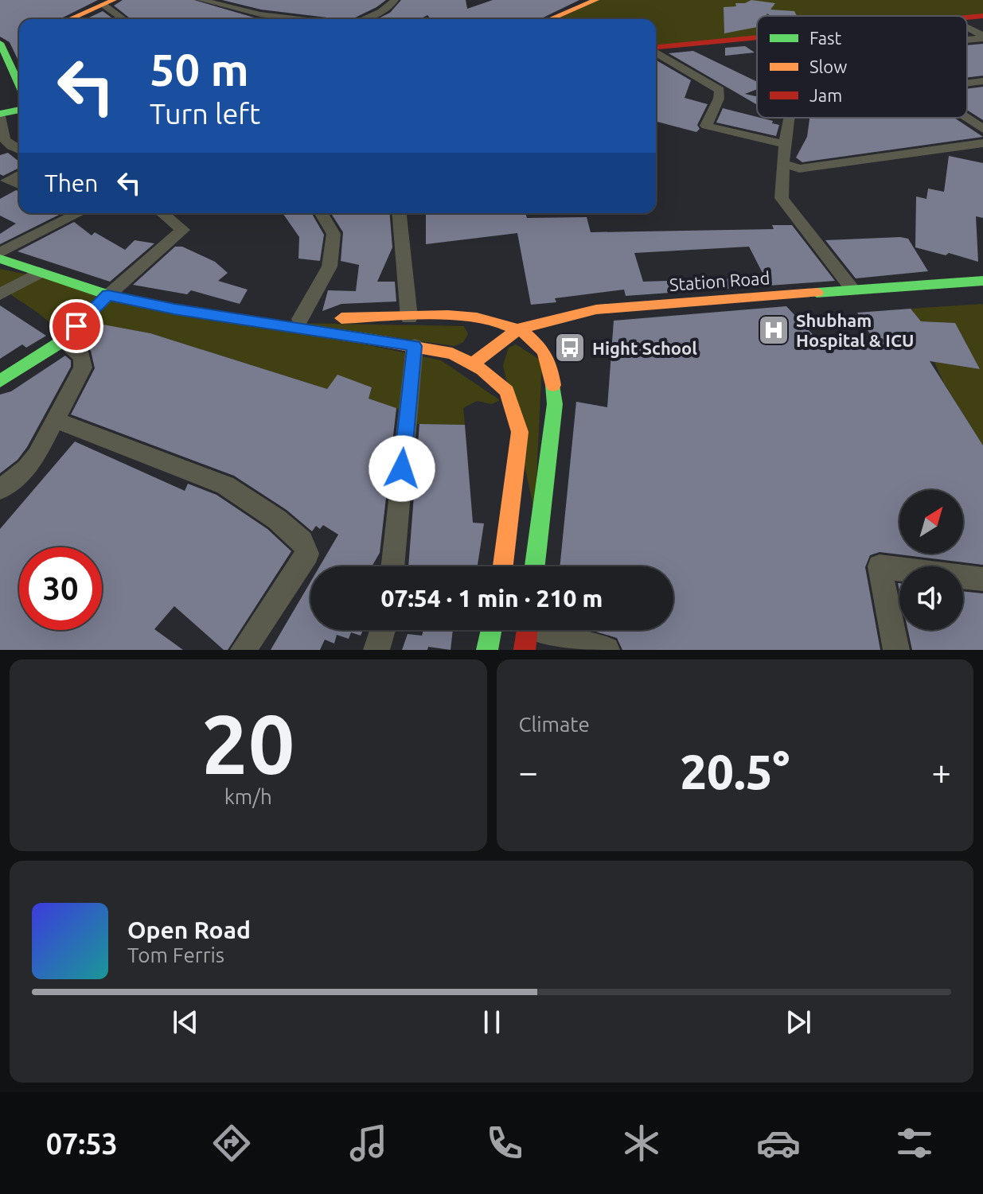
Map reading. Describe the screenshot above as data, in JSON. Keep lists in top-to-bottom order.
{
  "streets": {
    "main road": ["Station Road"]
  },
  "places": {
    "hospital": ["Shubham Hospital & ICU"],
    "bus stop": ["Hight School"]
  },
  "legend": ["Fast", "Slow", "Jam"],
  "north": "top right",
  "page": {
    "turn": ["50 m", "Turn left"],
    "then": "Then",
    "limit": "30",
    "trip": "07:54 · 1 min · 210 m",
    "tile": [
      ["20", "km/h"],
      "Climate"
    ],
    "heat": ["−", "20.5°", "+"],
    "song": ["Open Road", "Tom Ferris"],
    "tabs": "07:53"
  }
}
